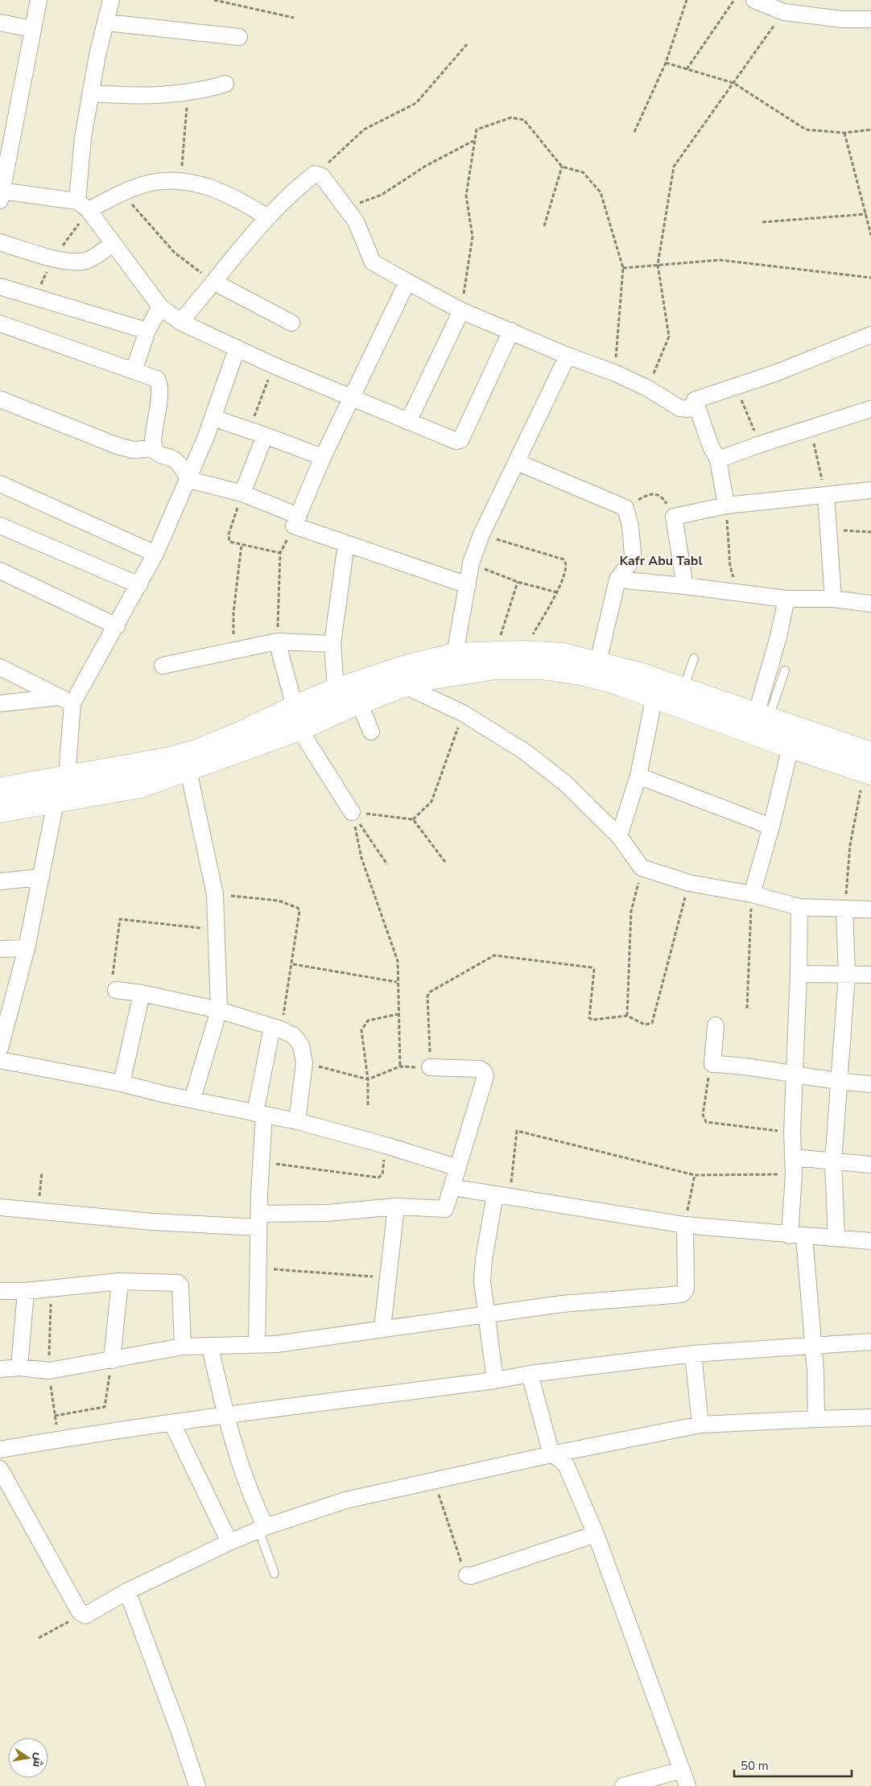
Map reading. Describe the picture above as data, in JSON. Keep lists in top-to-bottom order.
{
  "districts": ["Kafr Abu Tabl"],
  "scale_bar": "50 m",
  "north": "right"
}
